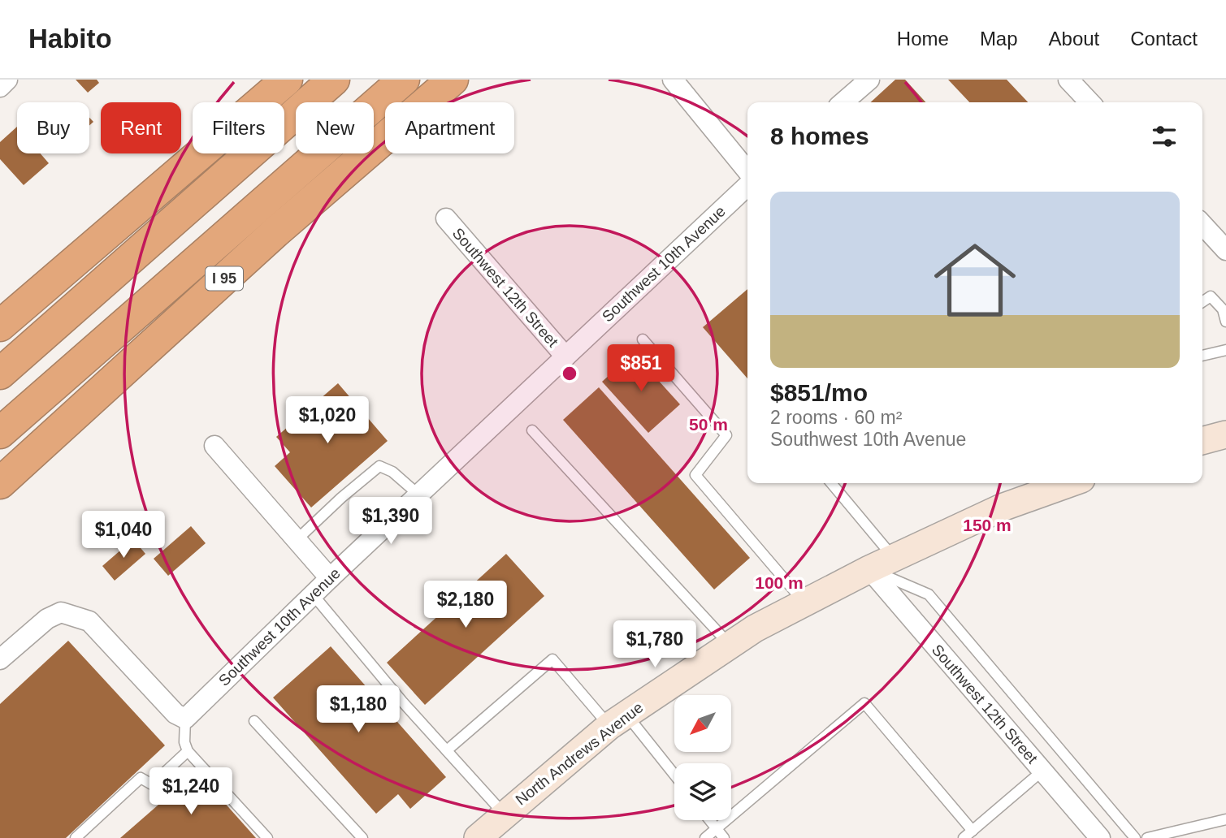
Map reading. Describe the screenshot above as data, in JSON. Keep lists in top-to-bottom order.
{
  "streets": {
    "highway": ["I 95"],
    "main road": ["North Andrews Avenue"],
    "street": ["Southwest 10th Avenue", "Southwest 12th Street"]
  },
  "crossings": [
    ["Southwest 10th Avenue", "Southwest 12th Street"],
    ["Southwest 12th Street", "North Andrews Avenue"]
  ],
  "north": "bottom left",
  "page": {
    "header": "Habito",
    "nav": [
      "Home",
      "Map",
      "About",
      "Contact"
    ],
    "chip": [
      "Buy",
      "Rent",
      "Filters",
      "New",
      "Apartment"
    ],
    "heading": "8 homes",
    "list": [
      {
        "name": "$851/mo",
        "note": "2 rooms · 60 m² · Southwest 10th Avenue"
      }
    ],
    "price": [
      "$851",
      "$1,020",
      "$1,390",
      "$1,040",
      "$2,180",
      "$1,780",
      "$1,180",
      "$1,240"
    ]
  },
  "rings": ["50 m", "150 m", "100 m"]
}
